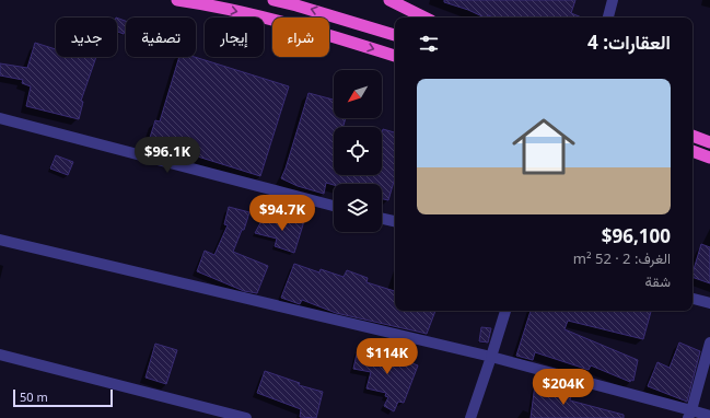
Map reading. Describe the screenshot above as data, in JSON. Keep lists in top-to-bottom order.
{
  "scale_bar": "50 m",
  "north": "bottom left",
  "page": {
    "chip": [
      "شراء",
      "إيجار",
      "تصفية",
      "جديد"
    ],
    "heading": "العقارات: 4",
    "list": [
      {
        "name": "$96,100",
        "note": "الغرف: 2 · 52 m² · شقة"
      }
    ],
    "price": [
      "$96.1K",
      "$94.7K",
      "$114K",
      "$204K"
    ],
    "scale": "50 m"
  }
}
